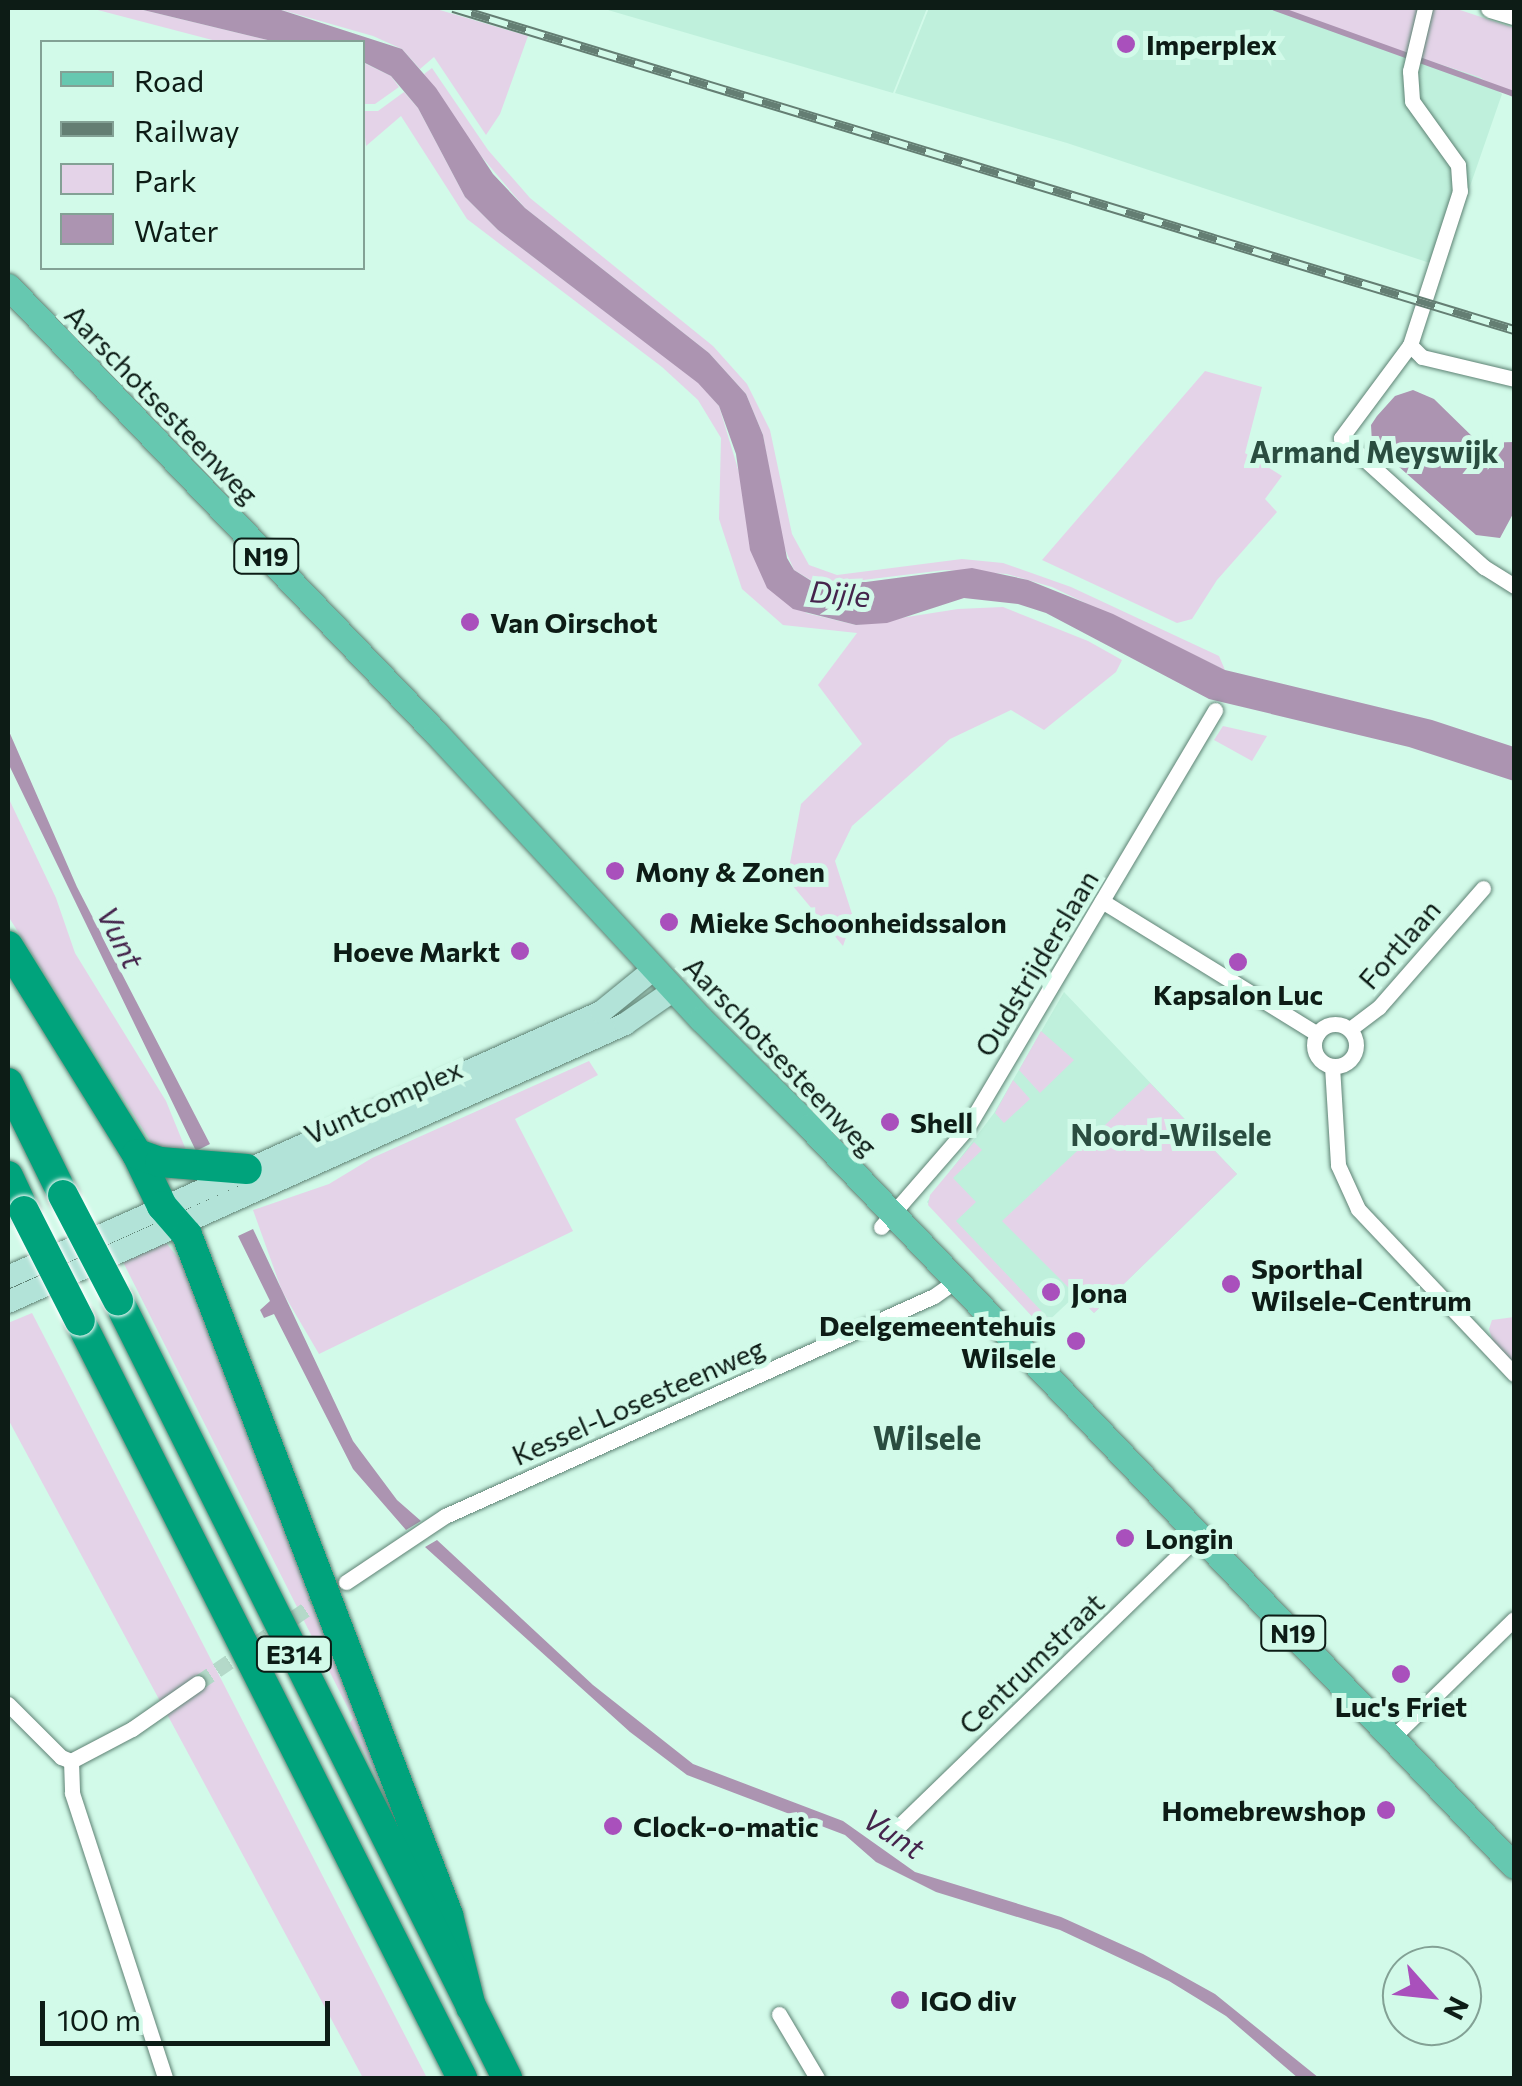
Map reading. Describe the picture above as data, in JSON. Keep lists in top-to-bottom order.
{
  "streets": {
    "highway": ["E314"],
    "main road": ["Aarschotsesteenweg", "N19", "Vuntcomplex"],
    "street": [
      "Fortlaan",
      "Oudstrijderslaan",
      "Kessel-Losesteenweg",
      "Centrumstraat"
    ]
  },
  "crossings": [
    ["Aarschotsesteenweg", "Oudstrijderslaan"],
    ["Aarschotsesteenweg", "Vuntcomplex"],
    ["Aarschotsesteenweg", "Kessel-Losesteenweg"],
    ["Aarschotsesteenweg", "Centrumstraat"]
  ],
  "districts": ["Armand Meyswijk", "Noord-Wilsele", "Wilsele"],
  "water": ["Dijle", "Vunt"],
  "places": [
    "Imperplex",
    "Van Oirschot",
    "Mony & Zonen",
    "Mieke Schoonheidssalon",
    "Hoeve Markt",
    "Kapsalon Luc",
    "Shell",
    "Sporthal Wilsele-Centrum",
    "Jona",
    "Deelgemeentehuis Wilsele",
    "Longin",
    "Luc's Friet",
    "Homebrewshop",
    "Clock-o-matic",
    "IGO div"
  ],
  "legend": [
    "Road",
    "Railway",
    "Park",
    "Water"
  ],
  "scale_bar": "100 m",
  "north": "bottom right"
}
